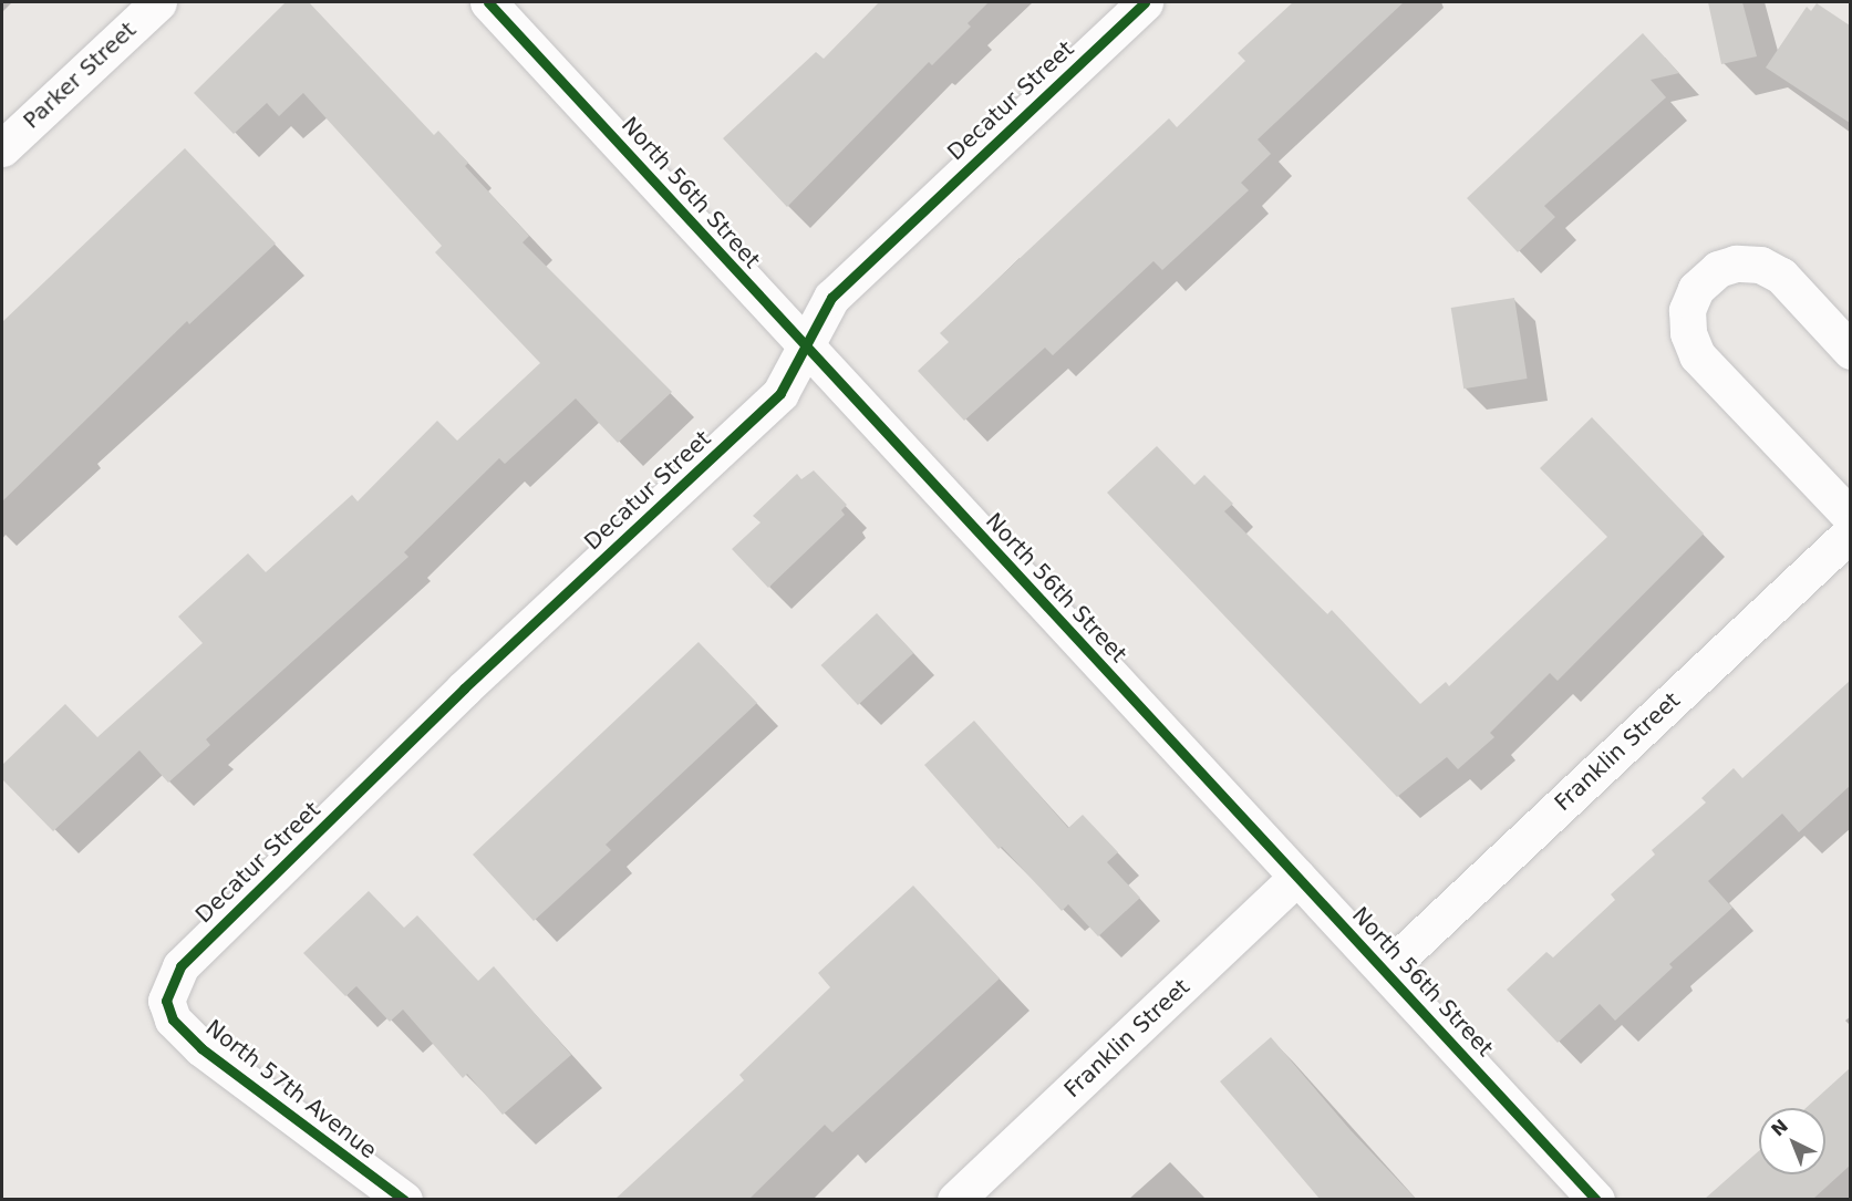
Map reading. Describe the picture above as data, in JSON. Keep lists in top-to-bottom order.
{
  "streets": {
    "street": [
      "Parker Street",
      "Decatur Street",
      "North 56th Street",
      "Franklin Street",
      "North 57th Avenue"
    ]
  },
  "crossings": [
    ["Decatur Street", "North 56th Street"],
    ["Decatur Street", "North 57th Avenue"],
    ["North 56th Street", "Franklin Street"]
  ],
  "north": "top left"
}
